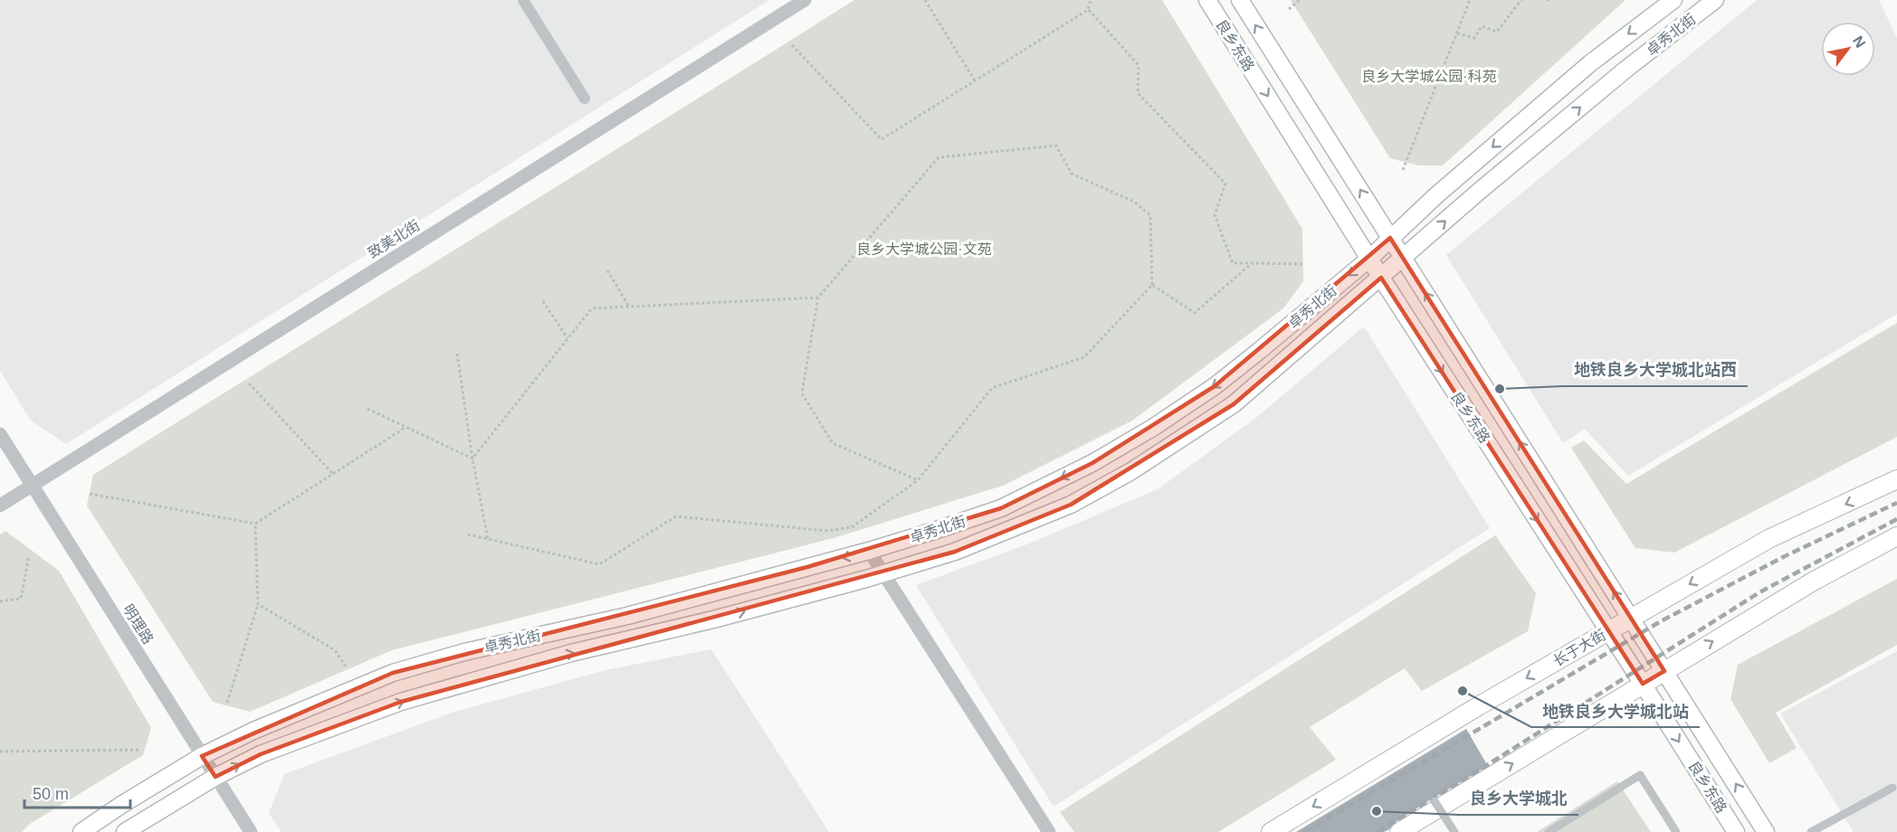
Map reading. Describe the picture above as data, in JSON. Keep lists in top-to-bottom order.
{
  "streets": {
    "main road": ["卓秀北街", "良乡东路", "长于大街"],
    "street": ["致美北街", "明理路"]
  },
  "crossings": [
    ["卓秀北街", "良乡东路"],
    ["卓秀北街", "明理路"],
    ["良乡东路", "长于大街"],
    ["致美北街", "明理路"]
  ],
  "parks": ["良乡大学城公园·科苑", "良乡大学城公园·文苑"],
  "places": ["地铁良乡大学城北站西", "地铁良乡大学城北站", "良乡大学城北"],
  "scale_bar": "50 m",
  "north": "top right"
}
